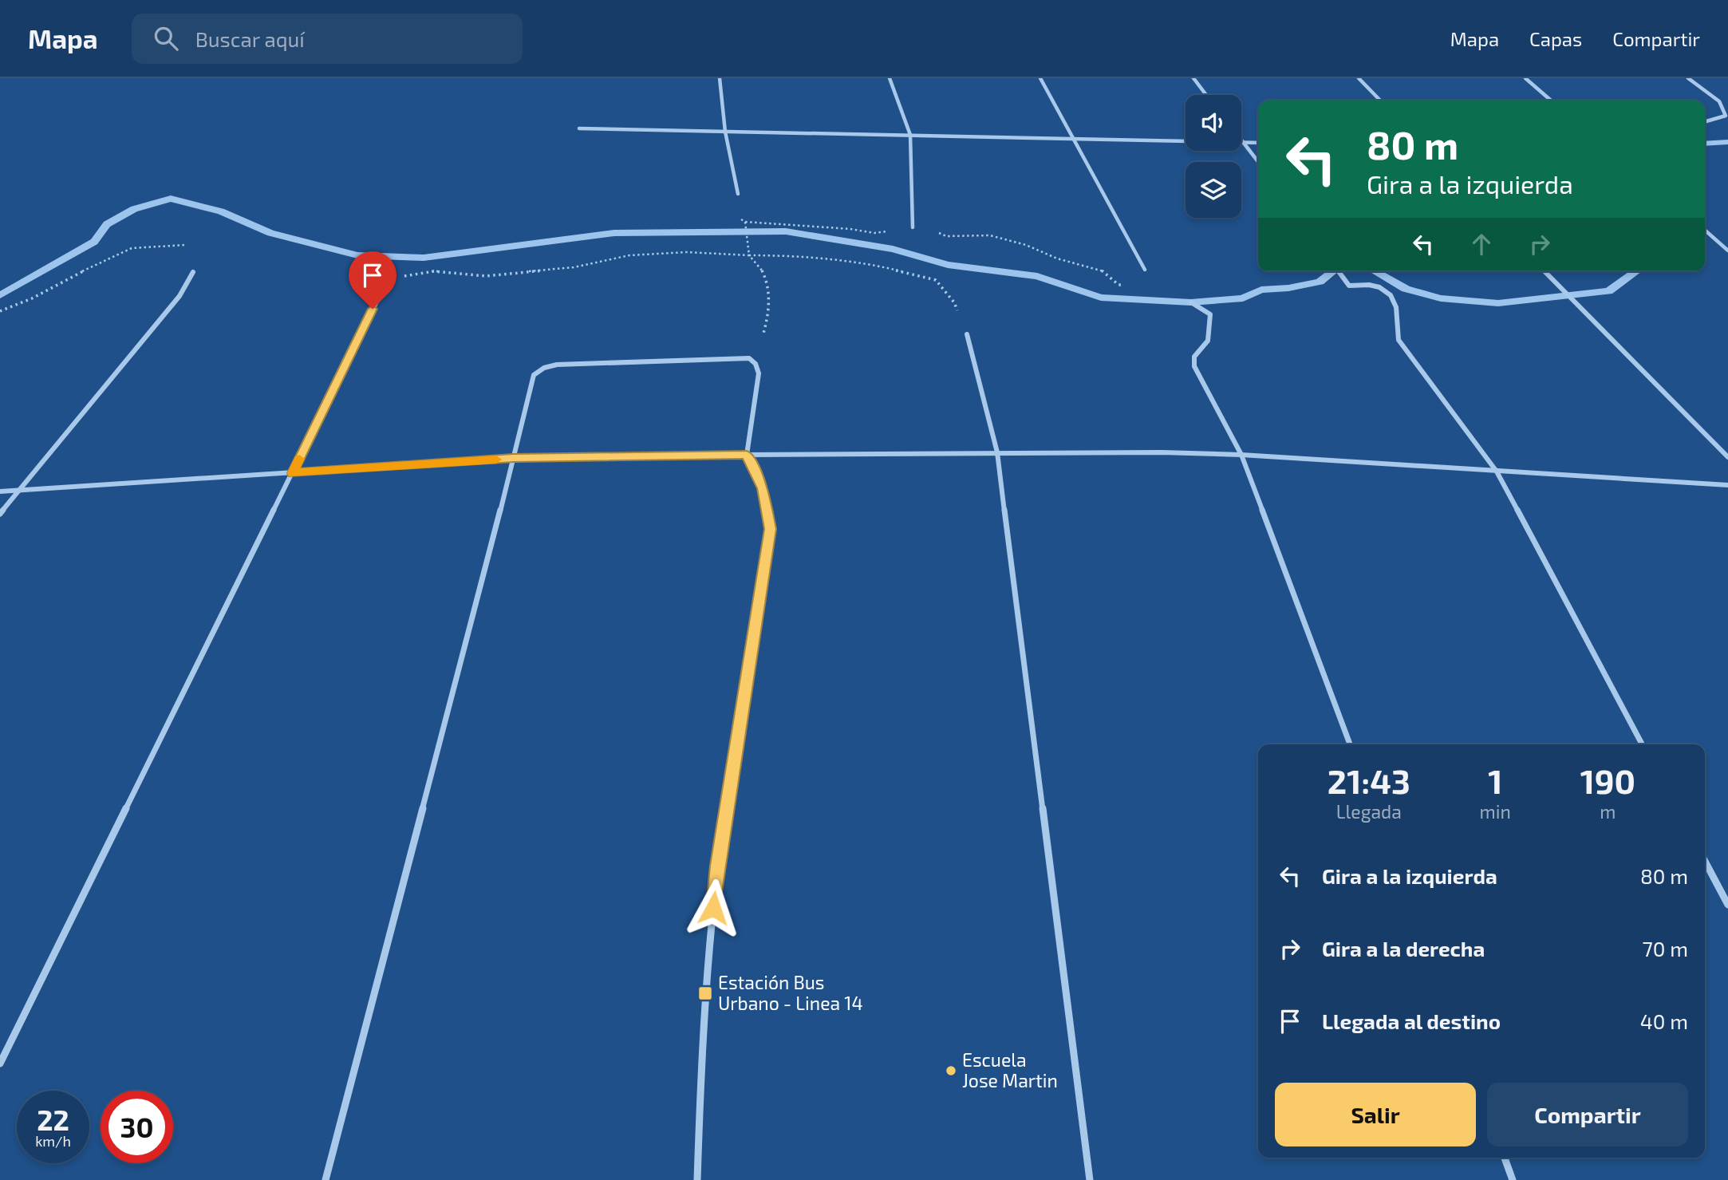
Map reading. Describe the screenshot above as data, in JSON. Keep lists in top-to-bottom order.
{
  "places": {
    "transit": ["Estación Bus Urbano - Linea 14"],
    "other": ["Escuela Jose Martin"]
  },
  "page": {
    "header": "Mapa",
    "search": "Buscar aquí",
    "nav": ["Mapa", "Capas", "Compartir"],
    "turn": ["80 m", "Gira a la izquierda"],
    "eta": [
      "21:43",
      "Llegada",
      "1",
      "min",
      "190",
      "m"
    ],
    "list": [
      {
        "name": "Gira a la izquierda",
        "value": "80 m"
      },
      {
        "name": "Gira a la derecha",
        "value": "70 m"
      },
      {
        "name": "Llegada al destino",
        "value": "40 m"
      }
    ],
    "buttons": ["Salir", "Compartir"],
    "speed": "22 km/h",
    "limit": "30"
  }
}
